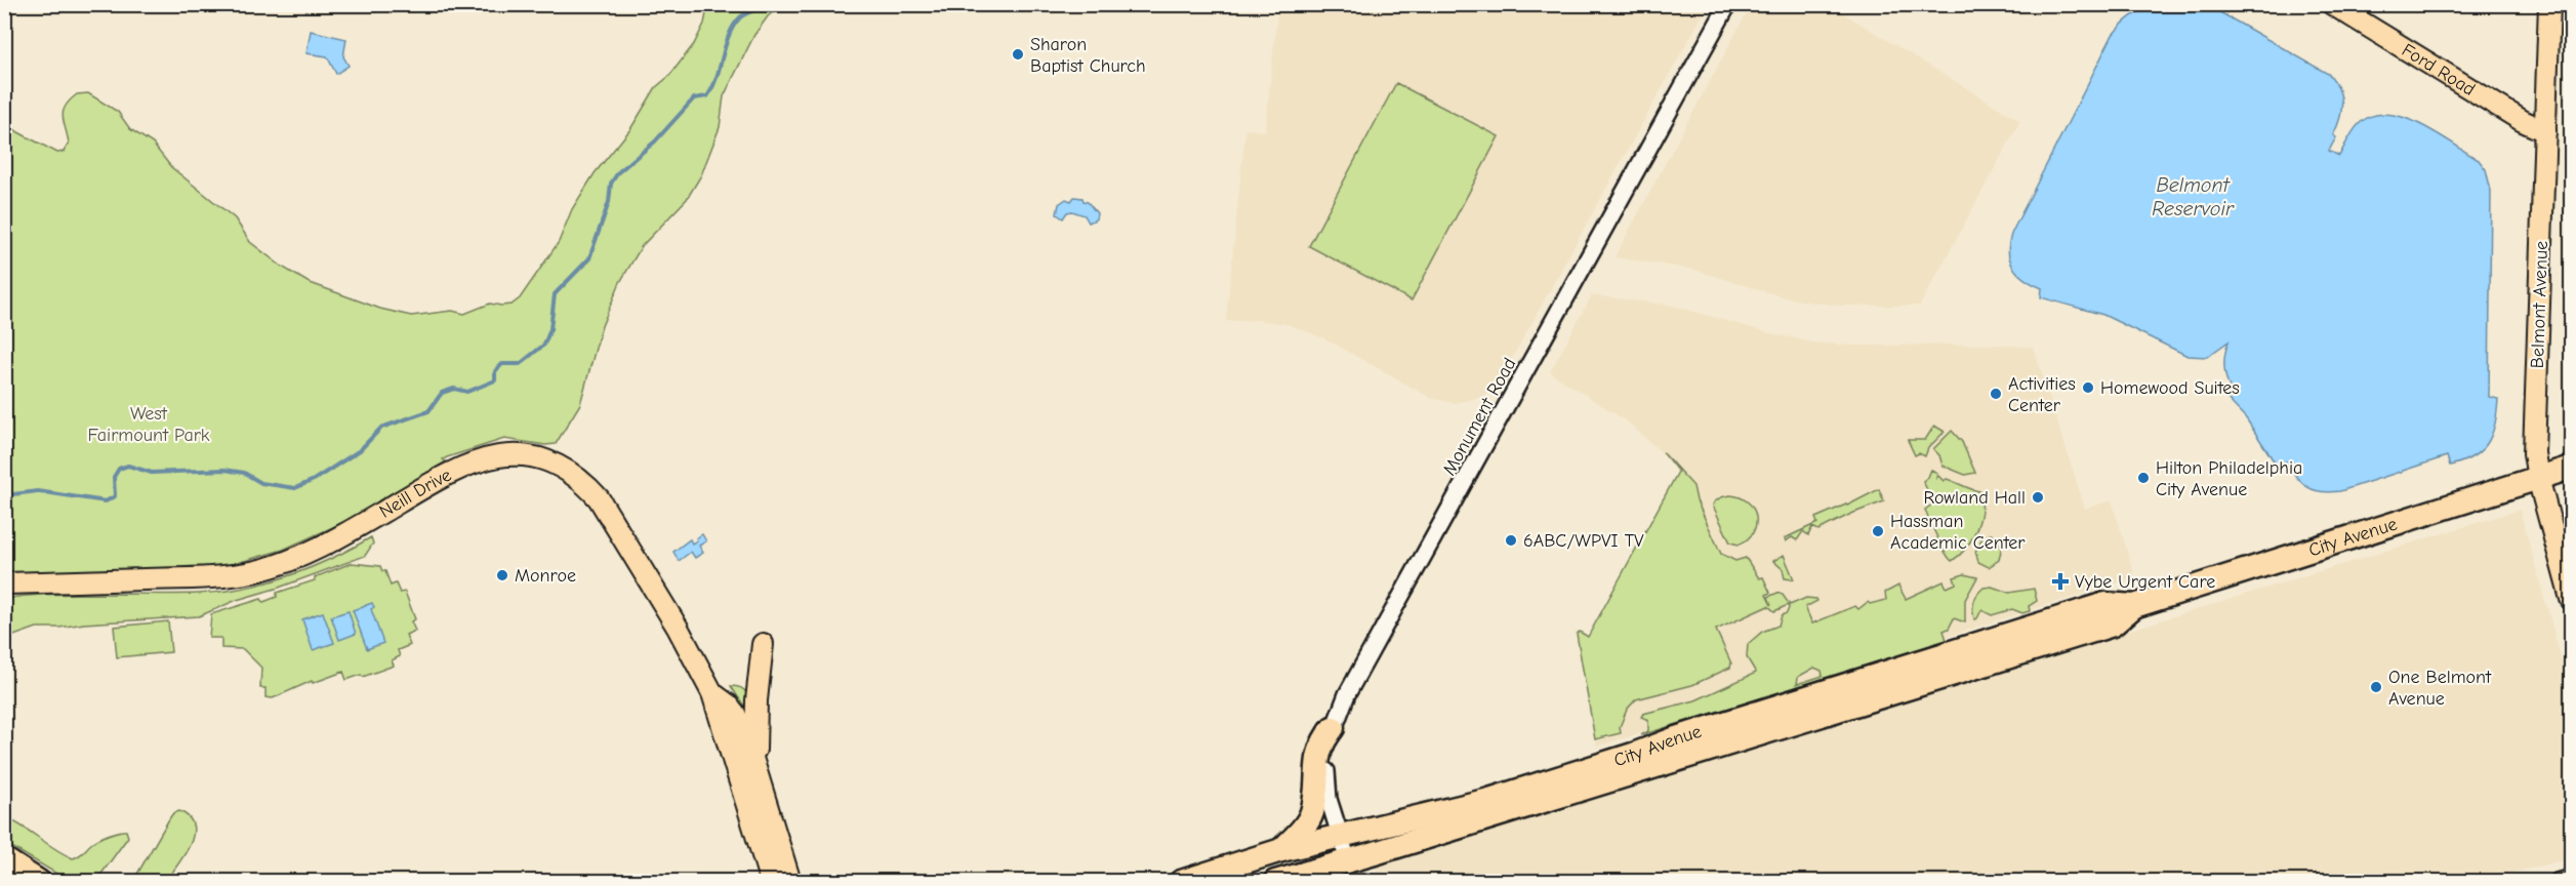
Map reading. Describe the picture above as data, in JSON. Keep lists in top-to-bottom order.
{
  "streets": {
    "highway": ["City Avenue"],
    "main road": ["Ford Road", "Belmont Avenue", "Neill Drive"],
    "street": ["Monument Road"]
  },
  "crossings": [
    ["Ford Road", "Belmont Avenue"],
    ["Belmont Avenue", "City Avenue"],
    ["Monument Road", "City Avenue"]
  ],
  "water": ["Belmont Reservoir"],
  "parks": ["West Fairmount Park"],
  "places": {
    "other": [
      "Sharon Baptist Church",
      "Homewood Suites",
      "Activities Center",
      "Hilton Philadelphia City Avenue",
      "Rowland Hall",
      "Hassman Academic Center",
      "6ABC/WPVI TV",
      "Monroe",
      "One Belmont Avenue"
    ],
    "health": ["Vybe Urgent Care"]
  }
}
